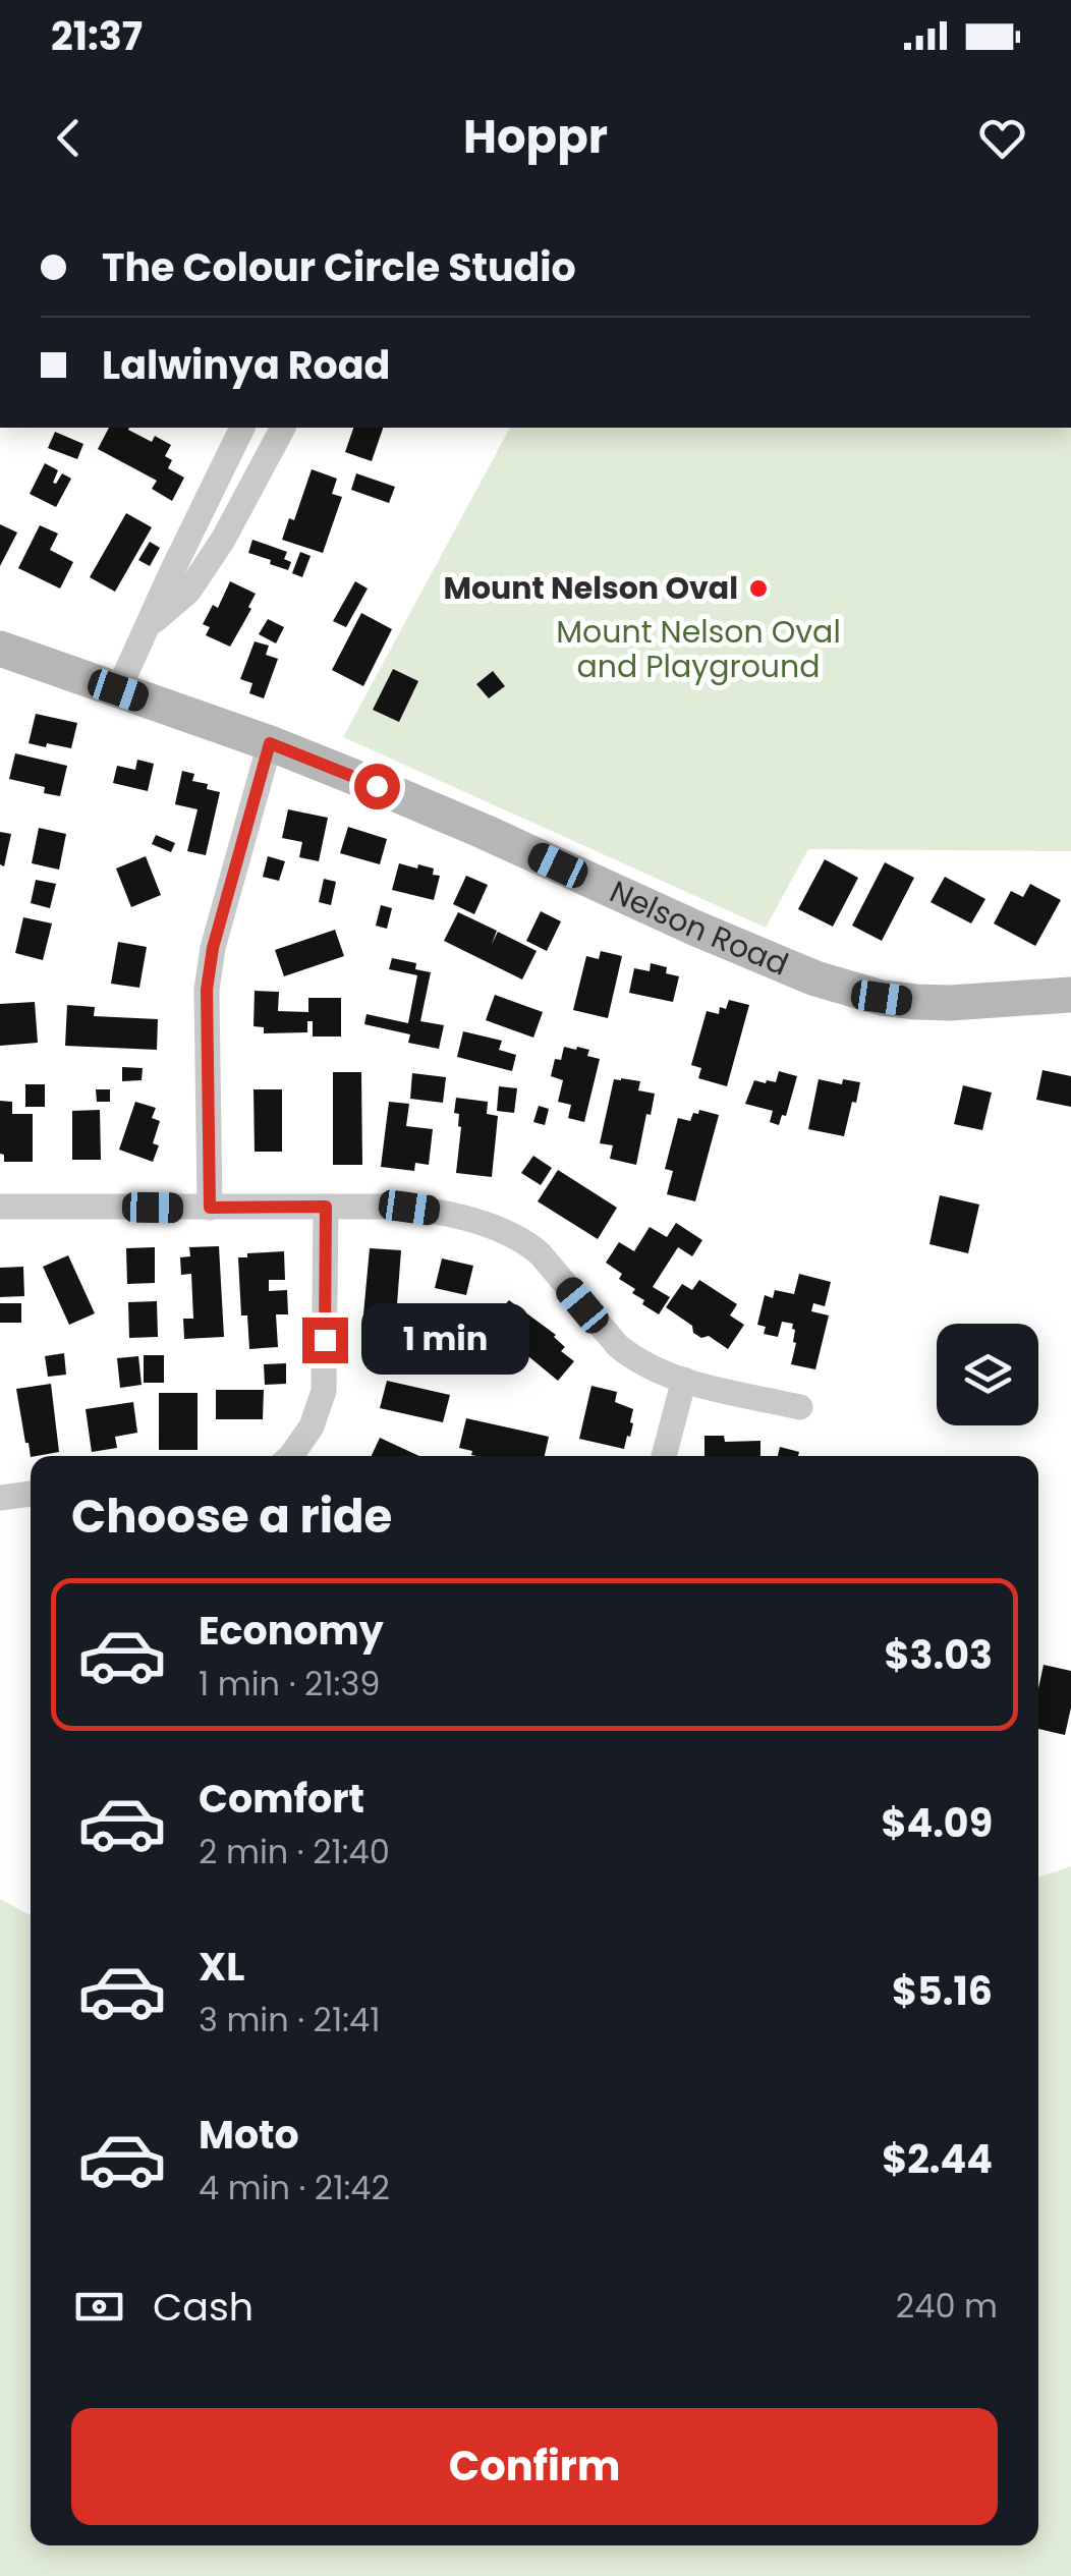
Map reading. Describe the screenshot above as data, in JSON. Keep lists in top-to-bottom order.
{
  "streets": {
    "main road": ["Nelson Road"]
  },
  "parks": ["Mount Nelson Oval and Playground"],
  "places": ["Mount Nelson Oval"],
  "page": {
    "status": "21:37",
    "header": "Hoppr",
    "banner": ["The Colour Circle Studio", "Lalwinya Road"],
    "bubble": "1 min",
    "heading": "Choose a ride",
    "list": [
      {
        "name": "Economy",
        "note": "1 min · 21:39",
        "value": "$3.03"
      },
      {
        "name": "Comfort",
        "note": "2 min · 21:40",
        "value": "$4.09"
      },
      {
        "name": "XL",
        "note": "3 min · 21:41",
        "value": "$5.16"
      },
      {
        "name": "Moto",
        "note": "4 min · 21:42",
        "value": "$2.44"
      }
    ],
    "pay": ["Cash", "240 m"],
    "buttons": "Confirm"
  }
}
